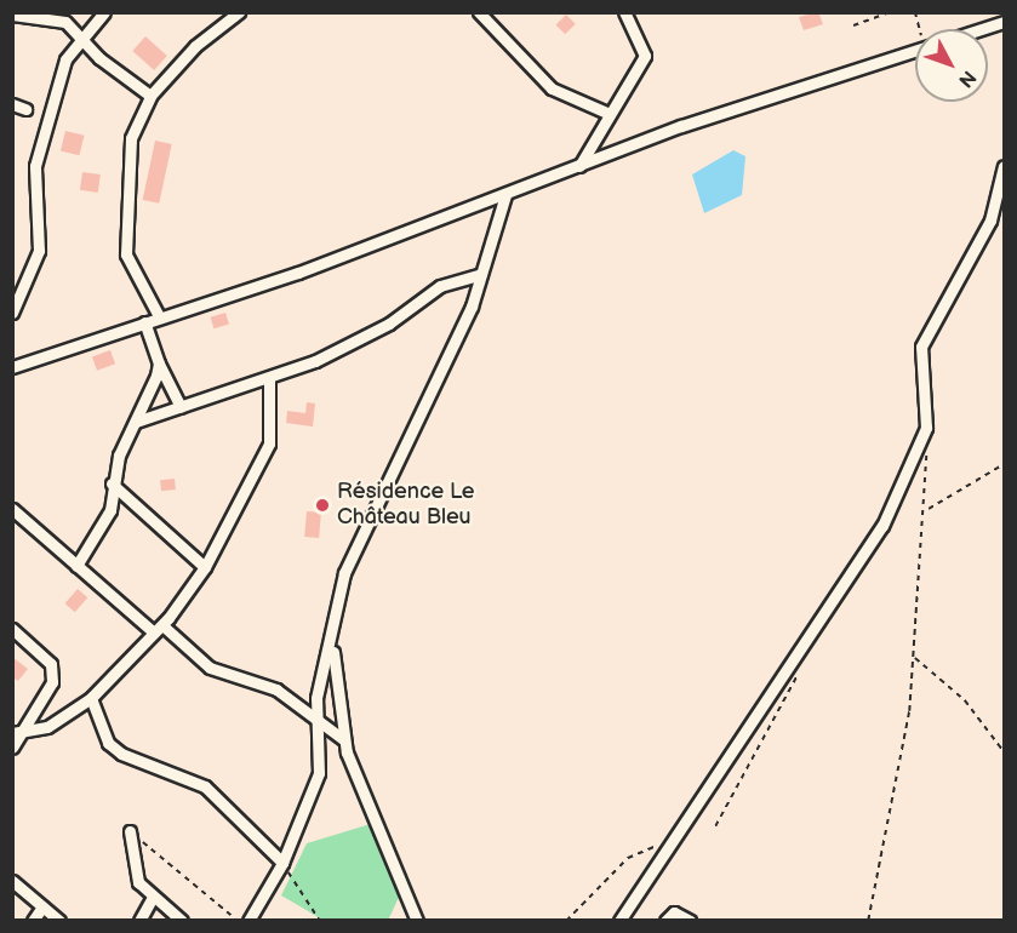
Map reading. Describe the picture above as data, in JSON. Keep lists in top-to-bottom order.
{
  "places": ["Résidence Le Château Bleu"],
  "north": "bottom right"
}
